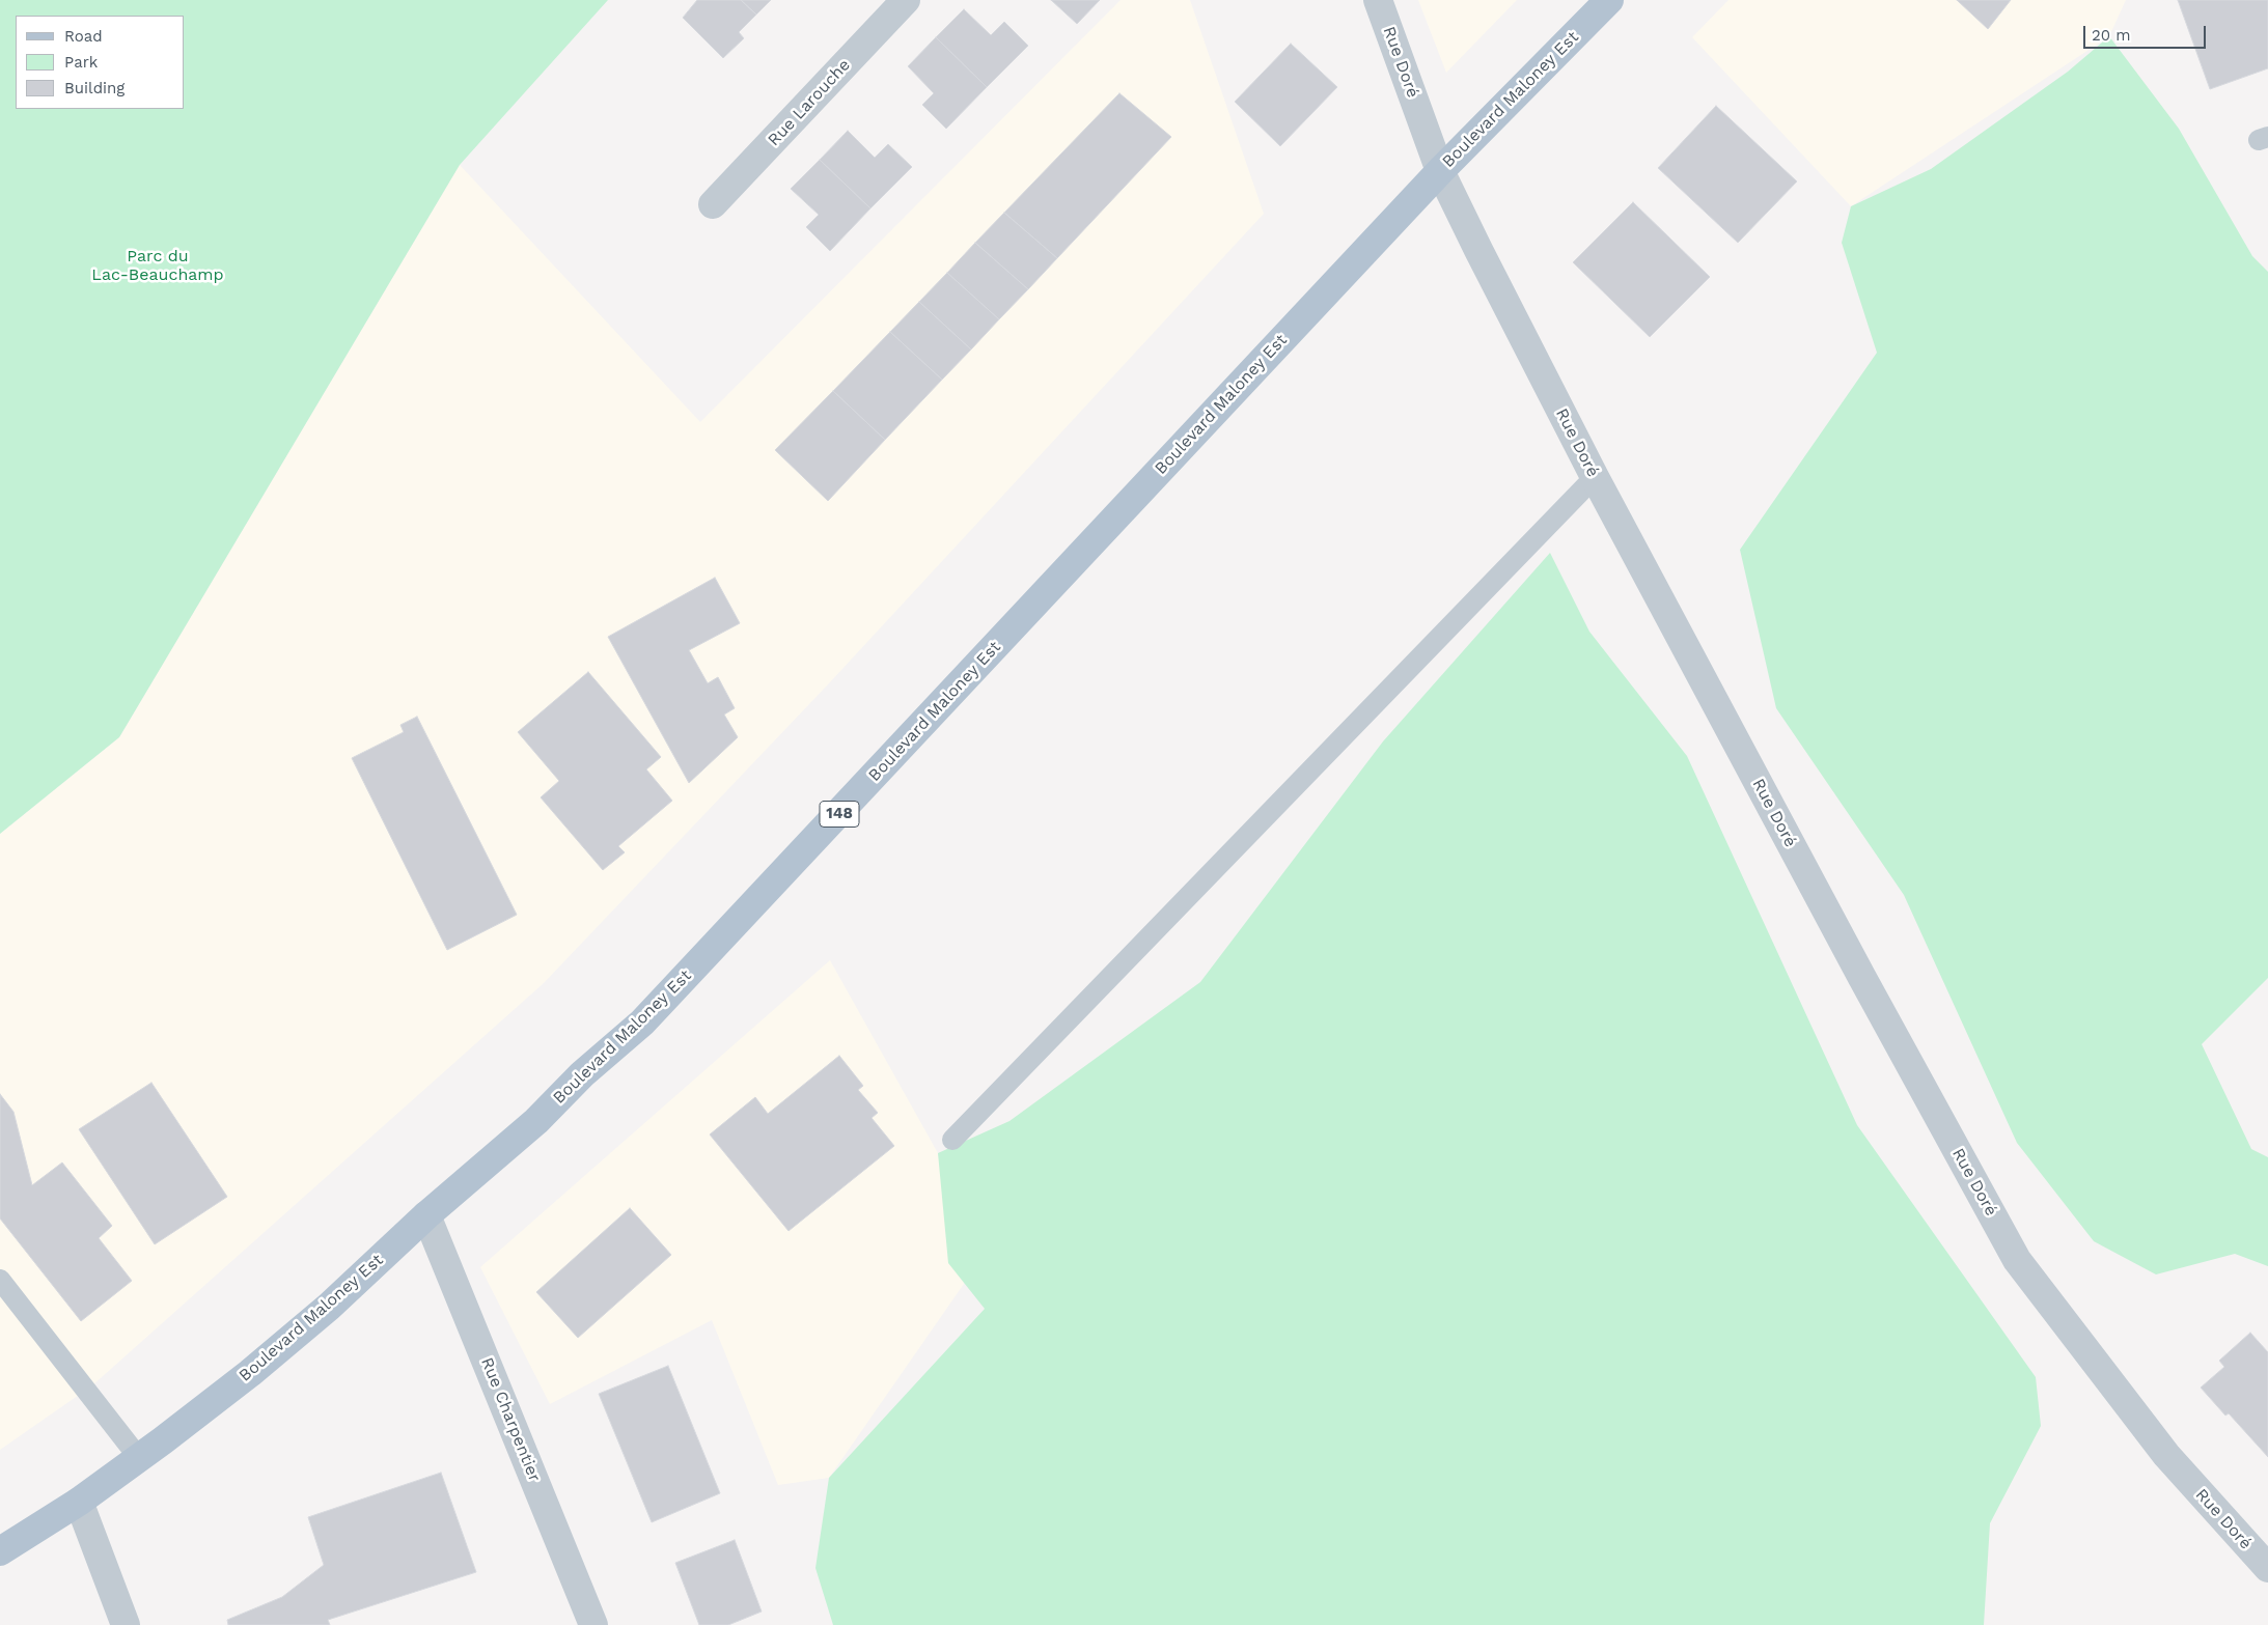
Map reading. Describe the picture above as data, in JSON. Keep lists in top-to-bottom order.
{
  "streets": {
    "main road": ["Boulevard Maloney Est", "148"],
    "street": ["Rue Doré", "Rue Larouche", "Rue Charpentier"]
  },
  "crossings": [
    ["Rue Doré", "Boulevard Maloney Est"],
    ["Boulevard Maloney Est", "Rue Charpentier"]
  ],
  "parks": ["Parc du Lac-Beauchamp"],
  "legend": ["Road", "Park", "Building"],
  "scale_bar": "20 m"
}
